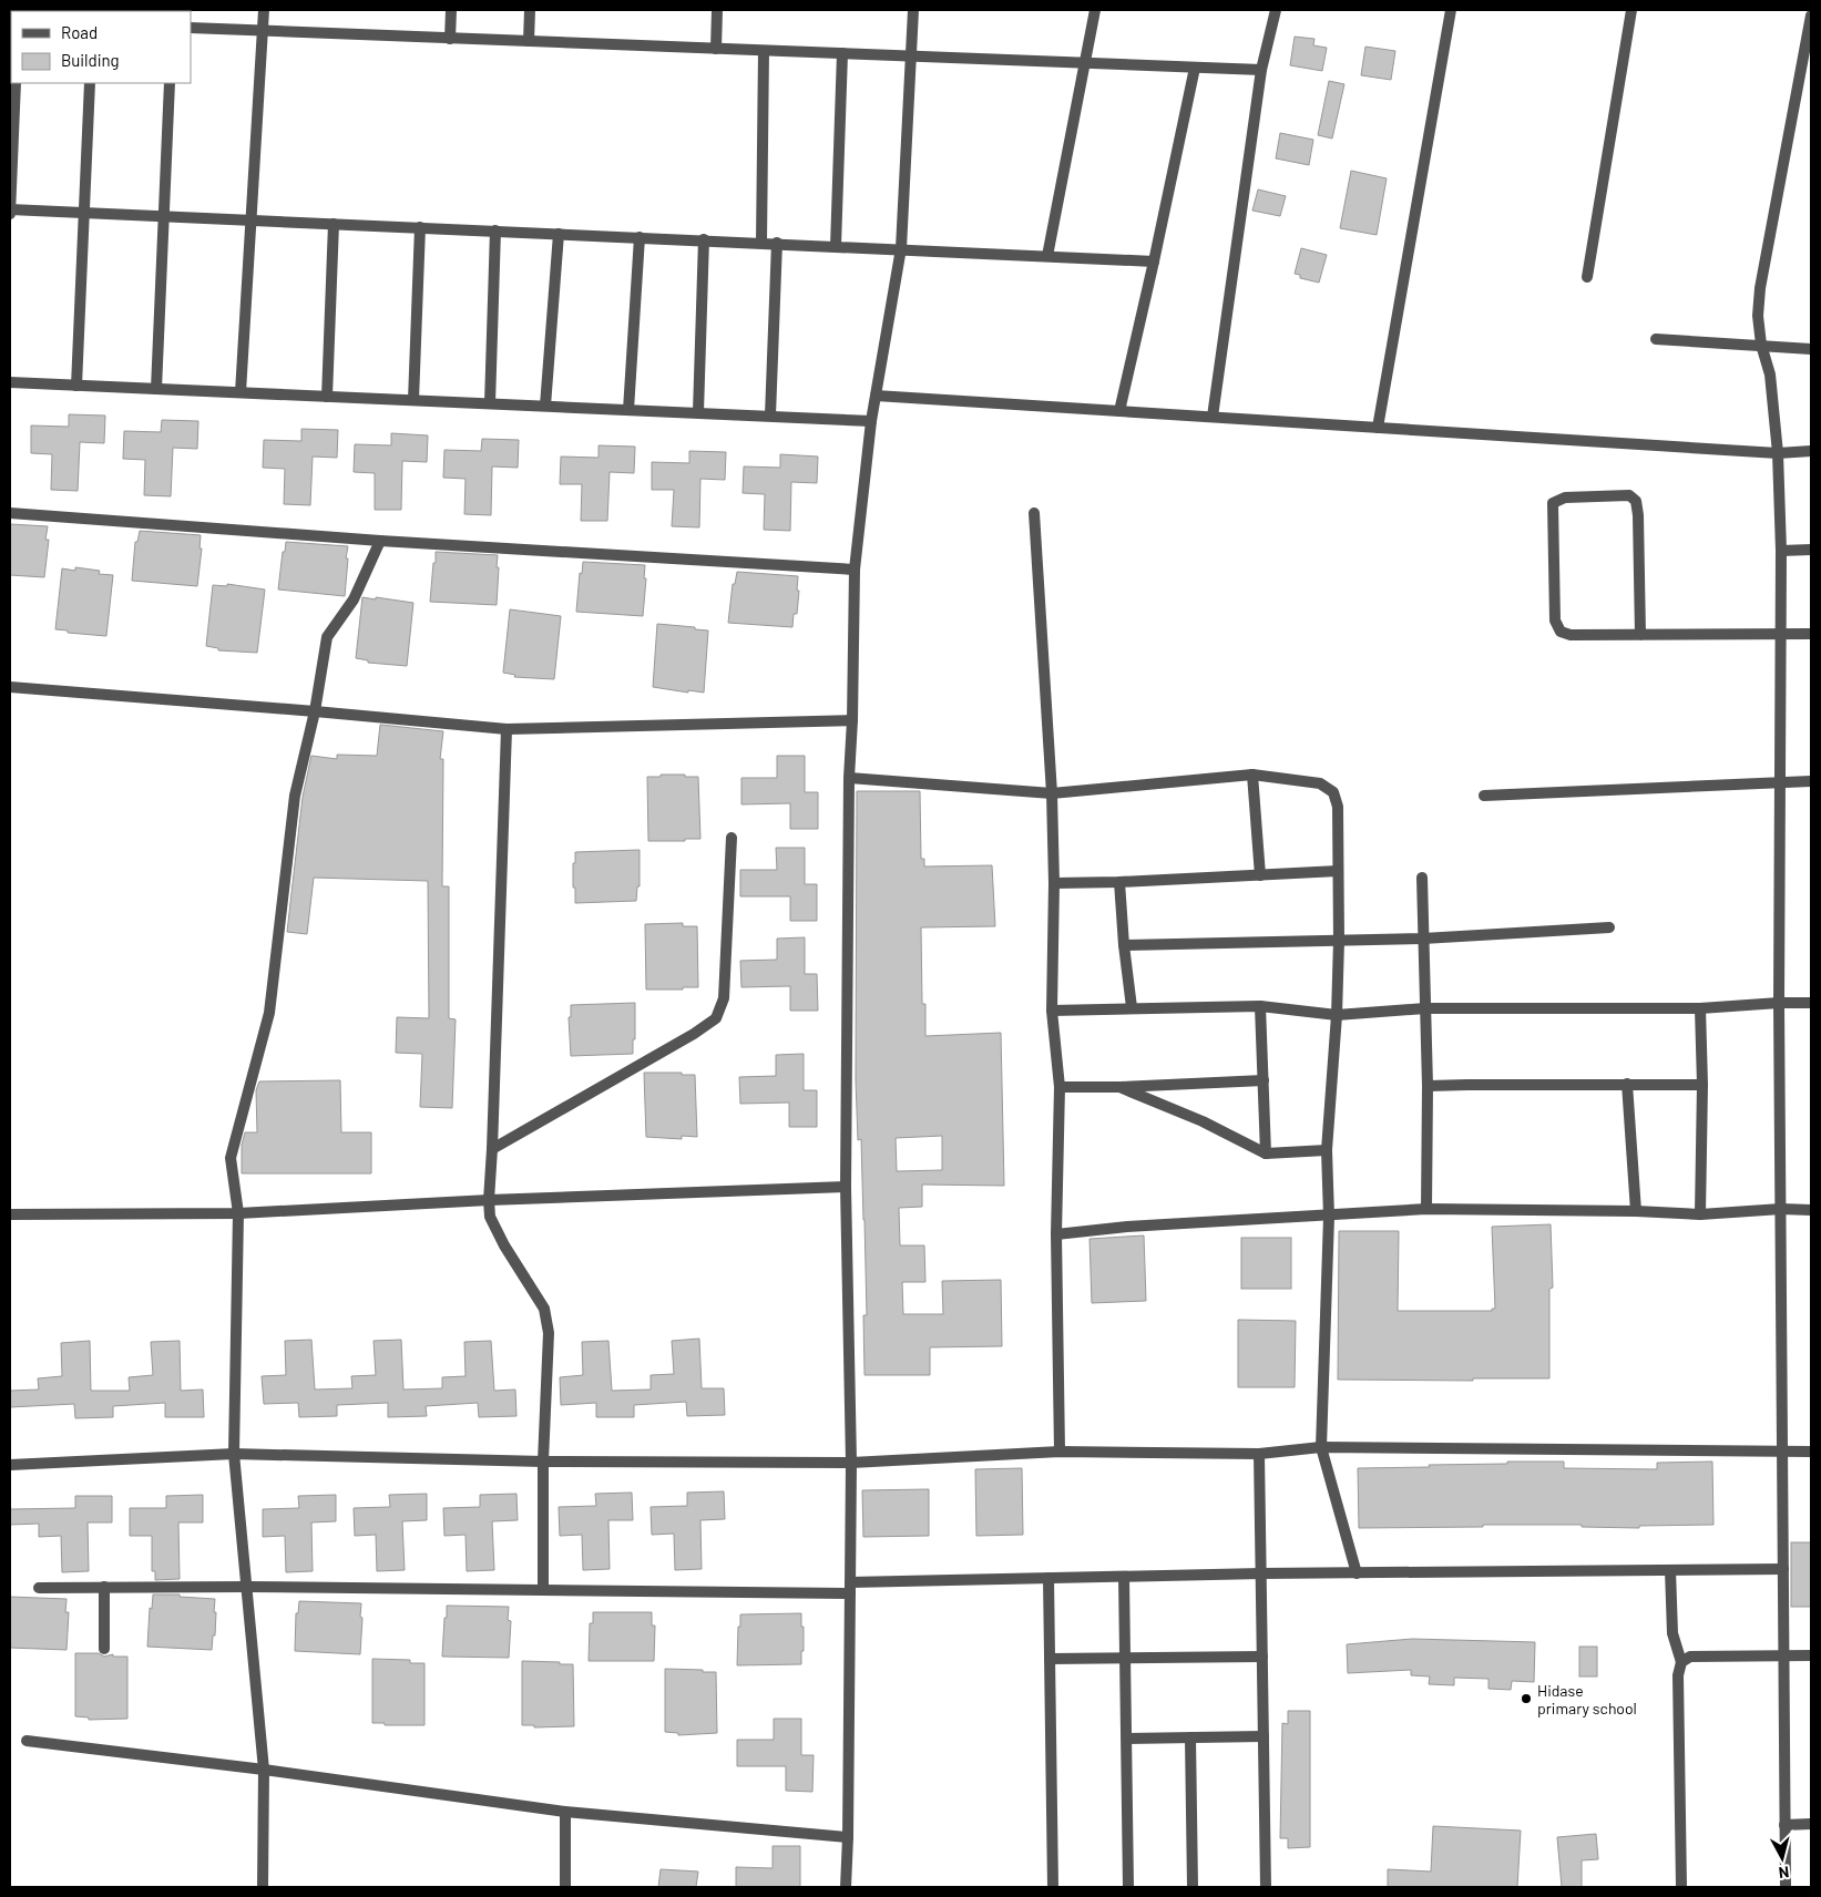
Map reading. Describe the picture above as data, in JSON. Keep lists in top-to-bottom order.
{
  "places": ["Hidase primary school"],
  "legend": ["Road", "Building"],
  "north": "bottom"
}
